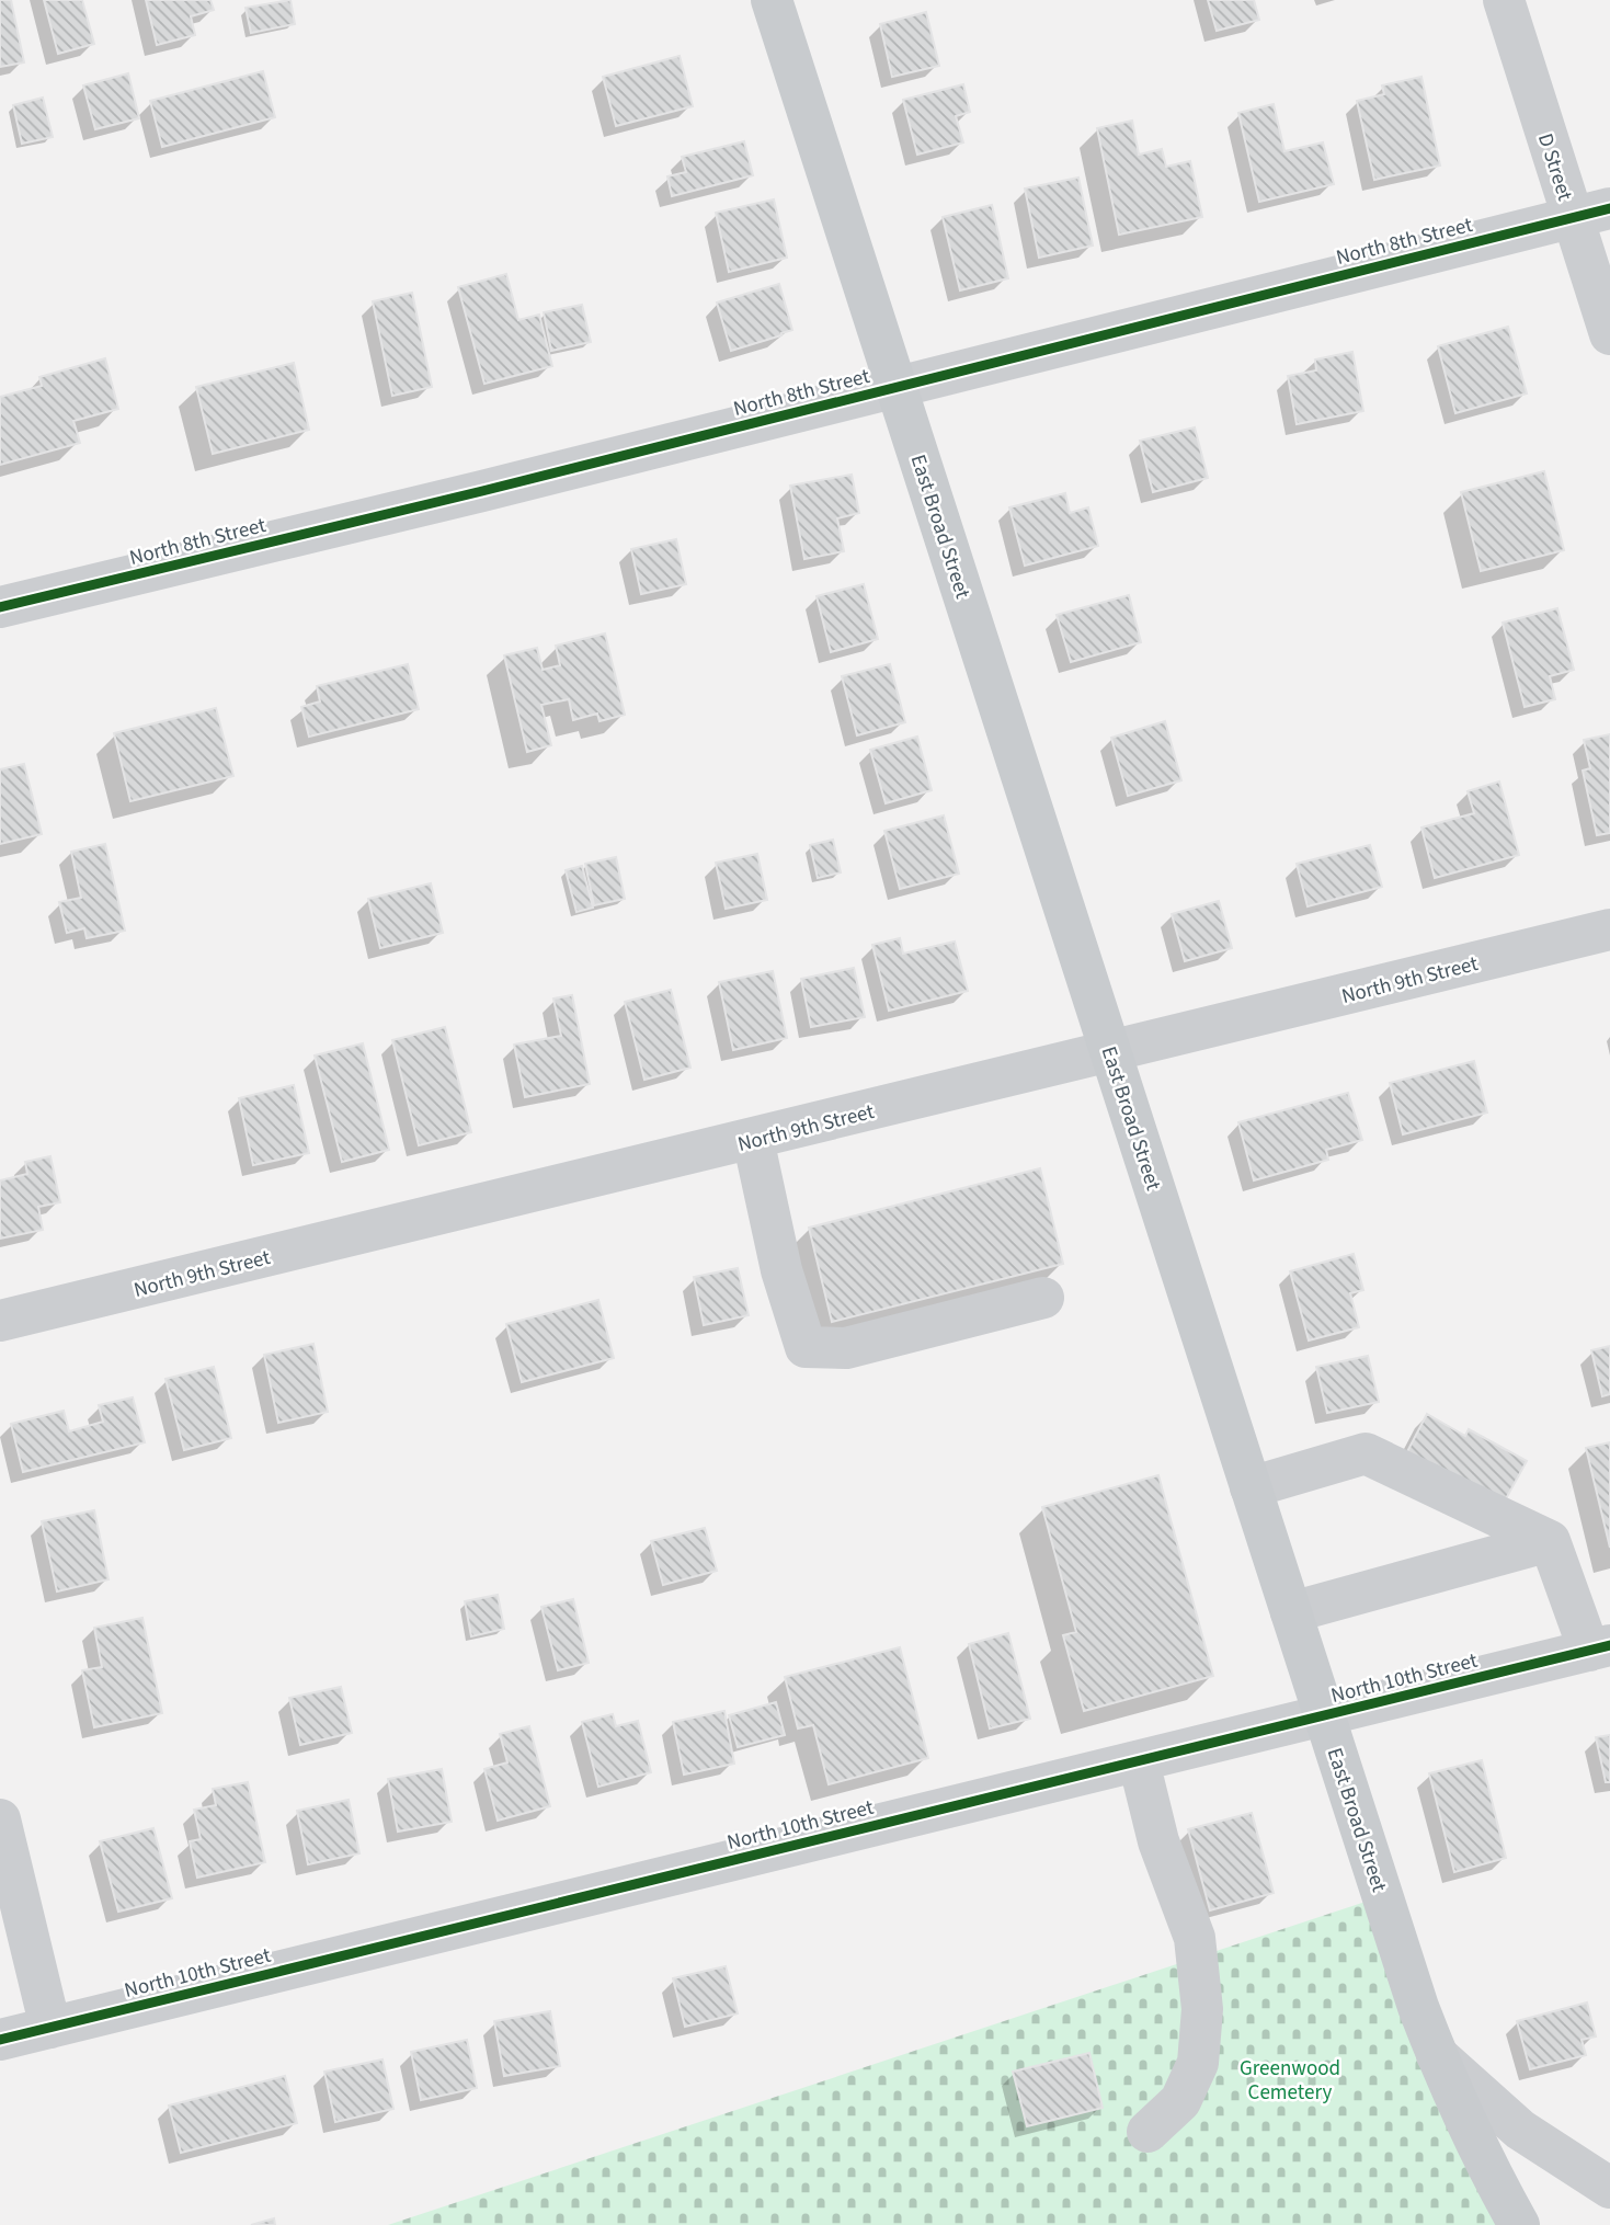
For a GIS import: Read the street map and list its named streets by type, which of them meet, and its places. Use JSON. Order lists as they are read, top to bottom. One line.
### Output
{"streets":{"main road":["East Broad Street"],"street":["D Street","North 8th Street","North 9th Street","North 10th Street"]},"crossings":[["D Street","North 8th Street"],["North 8th Street","East Broad Street"],["East Broad Street","North 9th Street"],["East Broad Street","North 10th Street"]],"parks":["Greenwood Cemetery"]}
